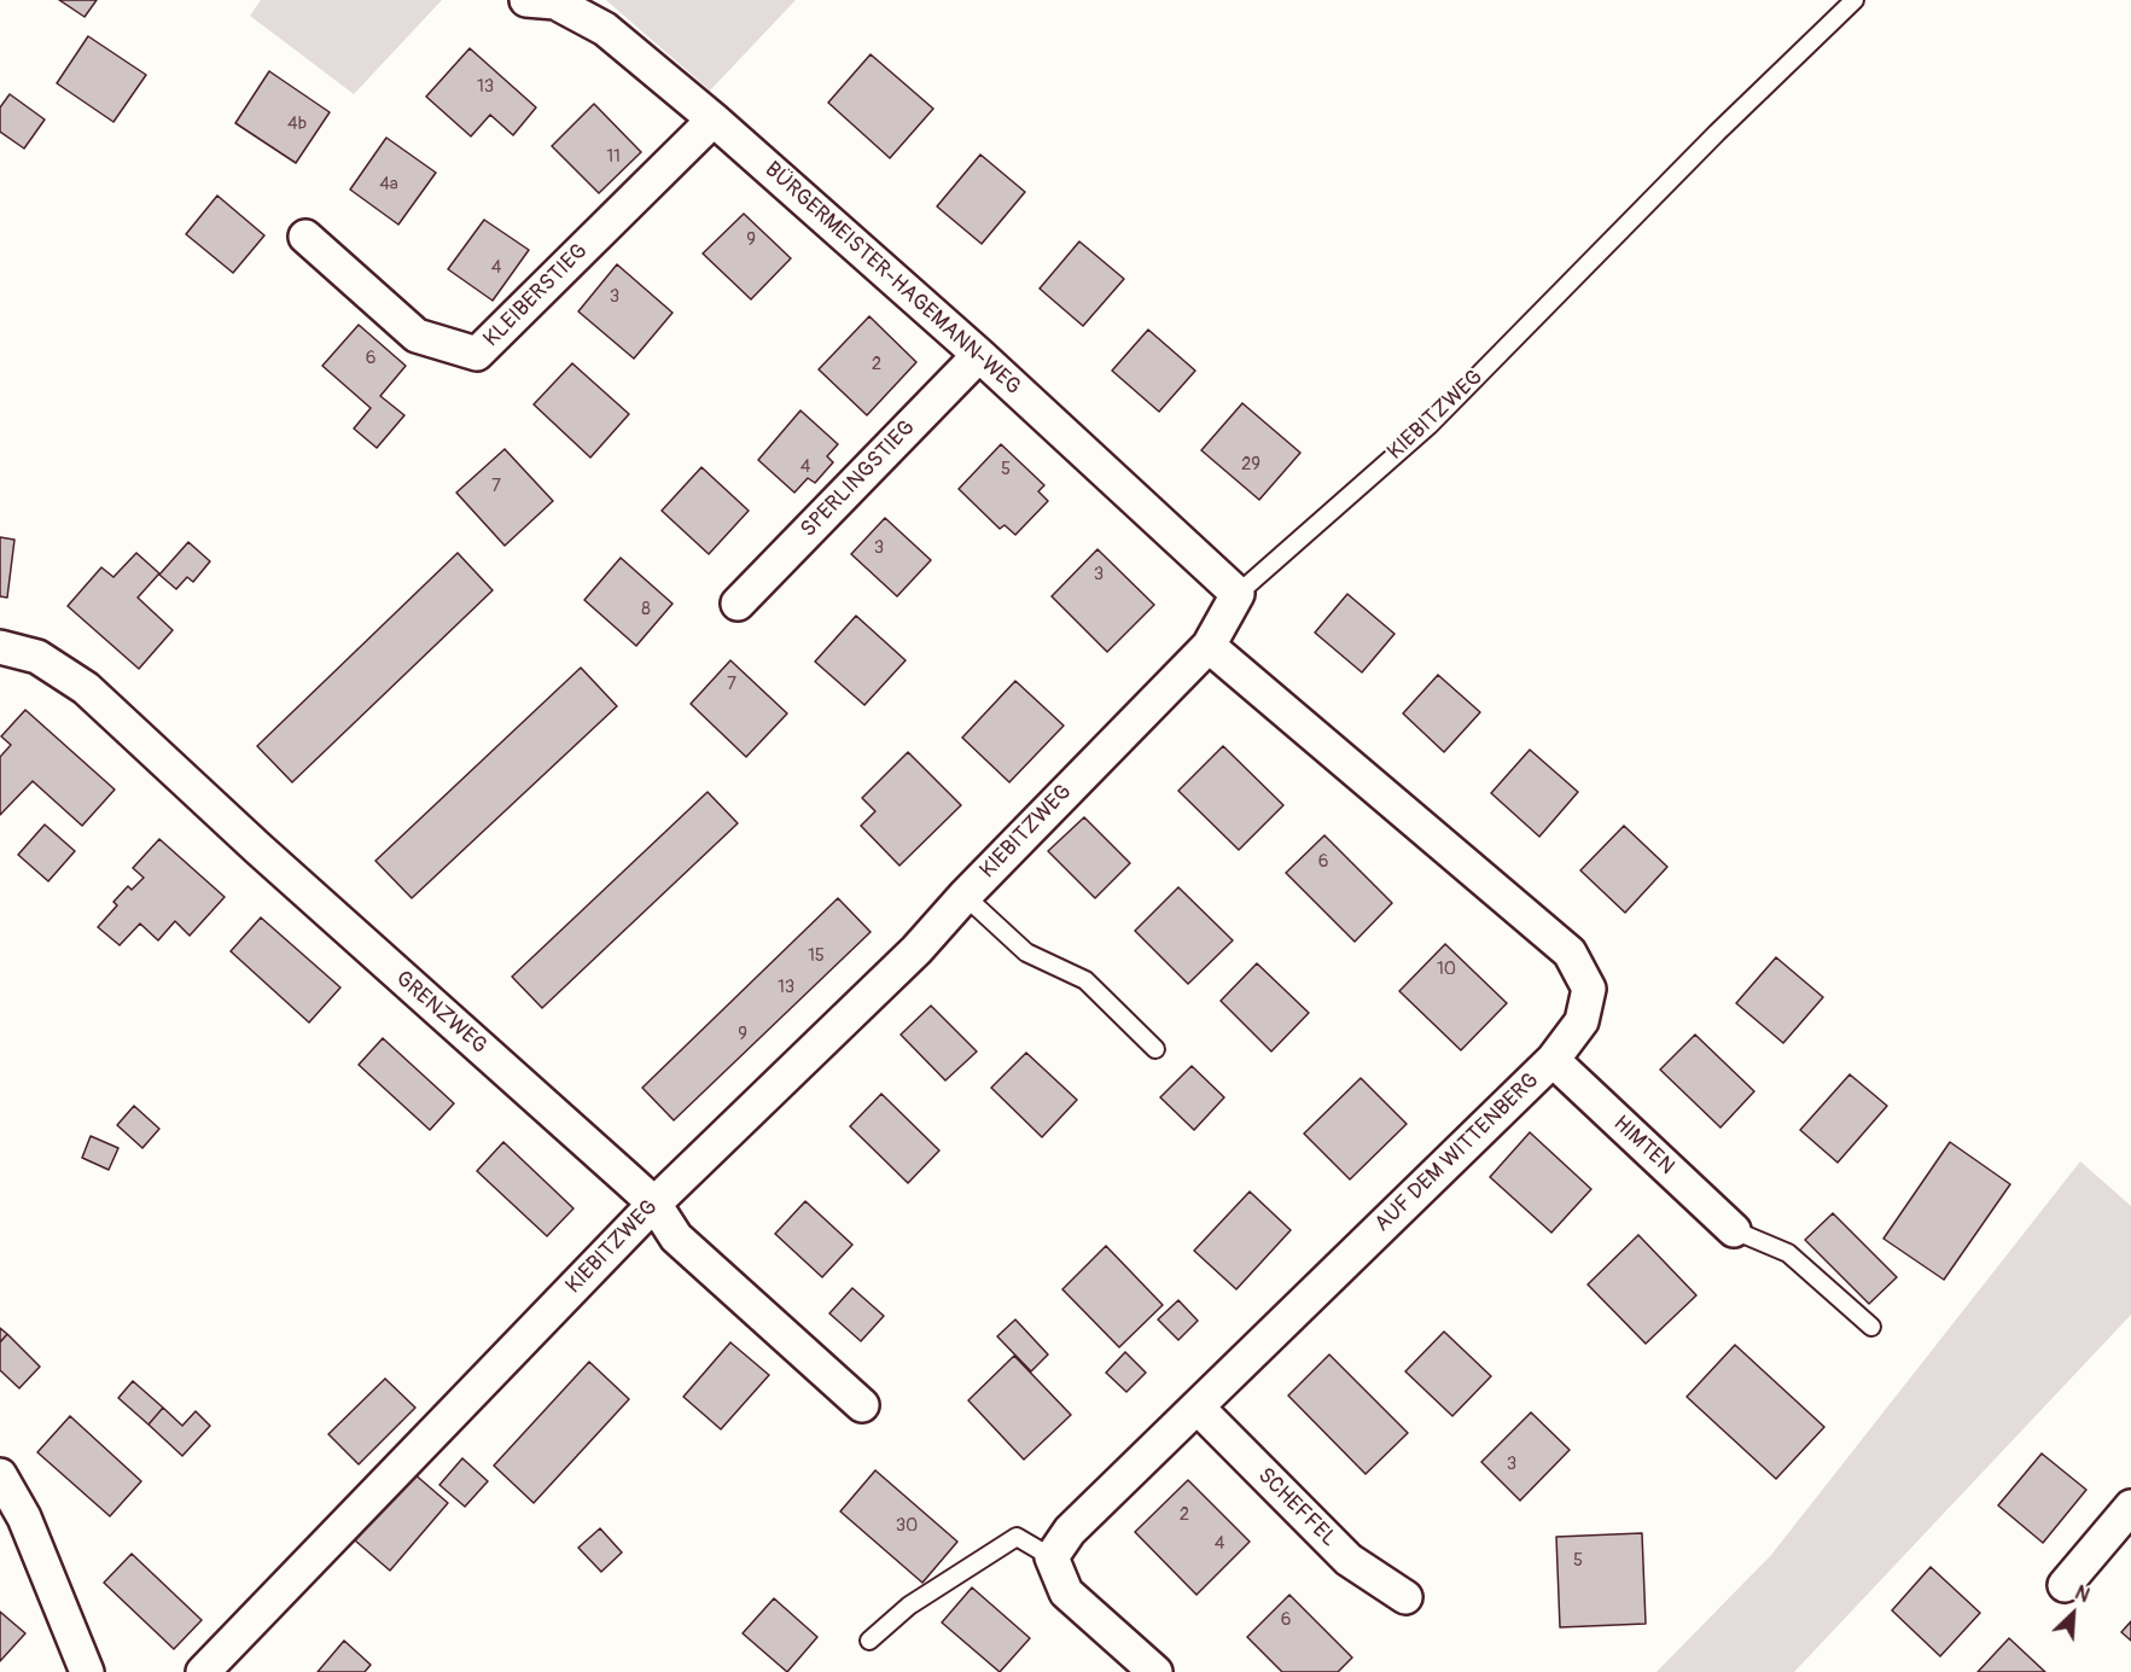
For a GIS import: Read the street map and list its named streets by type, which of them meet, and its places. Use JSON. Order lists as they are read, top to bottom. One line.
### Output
{"streets":{"street":["BÜRGERMEISTER-HAGEMANN-WEG","KLEIBERSTIEG","KIEBITZWEG","SPERLINGSTIEG","GRENZWEG","HIMTEN","AUF DEM WITTENBERG","SCHEFFEL"]},"crossings":[["BÜRGERMEISTER-HAGEMANN-WEG","KLEIBERSTIEG"],["BÜRGERMEISTER-HAGEMANN-WEG","KIEBITZWEG"],["BÜRGERMEISTER-HAGEMANN-WEG","SPERLINGSTIEG"],["KIEBITZWEG","GRENZWEG"],["KIEBITZWEG","AUF DEM WITTENBERG"],["HIMTEN","AUF DEM WITTENBERG"],["AUF DEM WITTENBERG","SCHEFFEL"]],"house_numbers":["13","4b","11","4a","9","4","3","6","2","29","4","5","7","3","3","8","7","6","15","10","13","9","3","2","30","4","5","6"],"north":"top right"}
